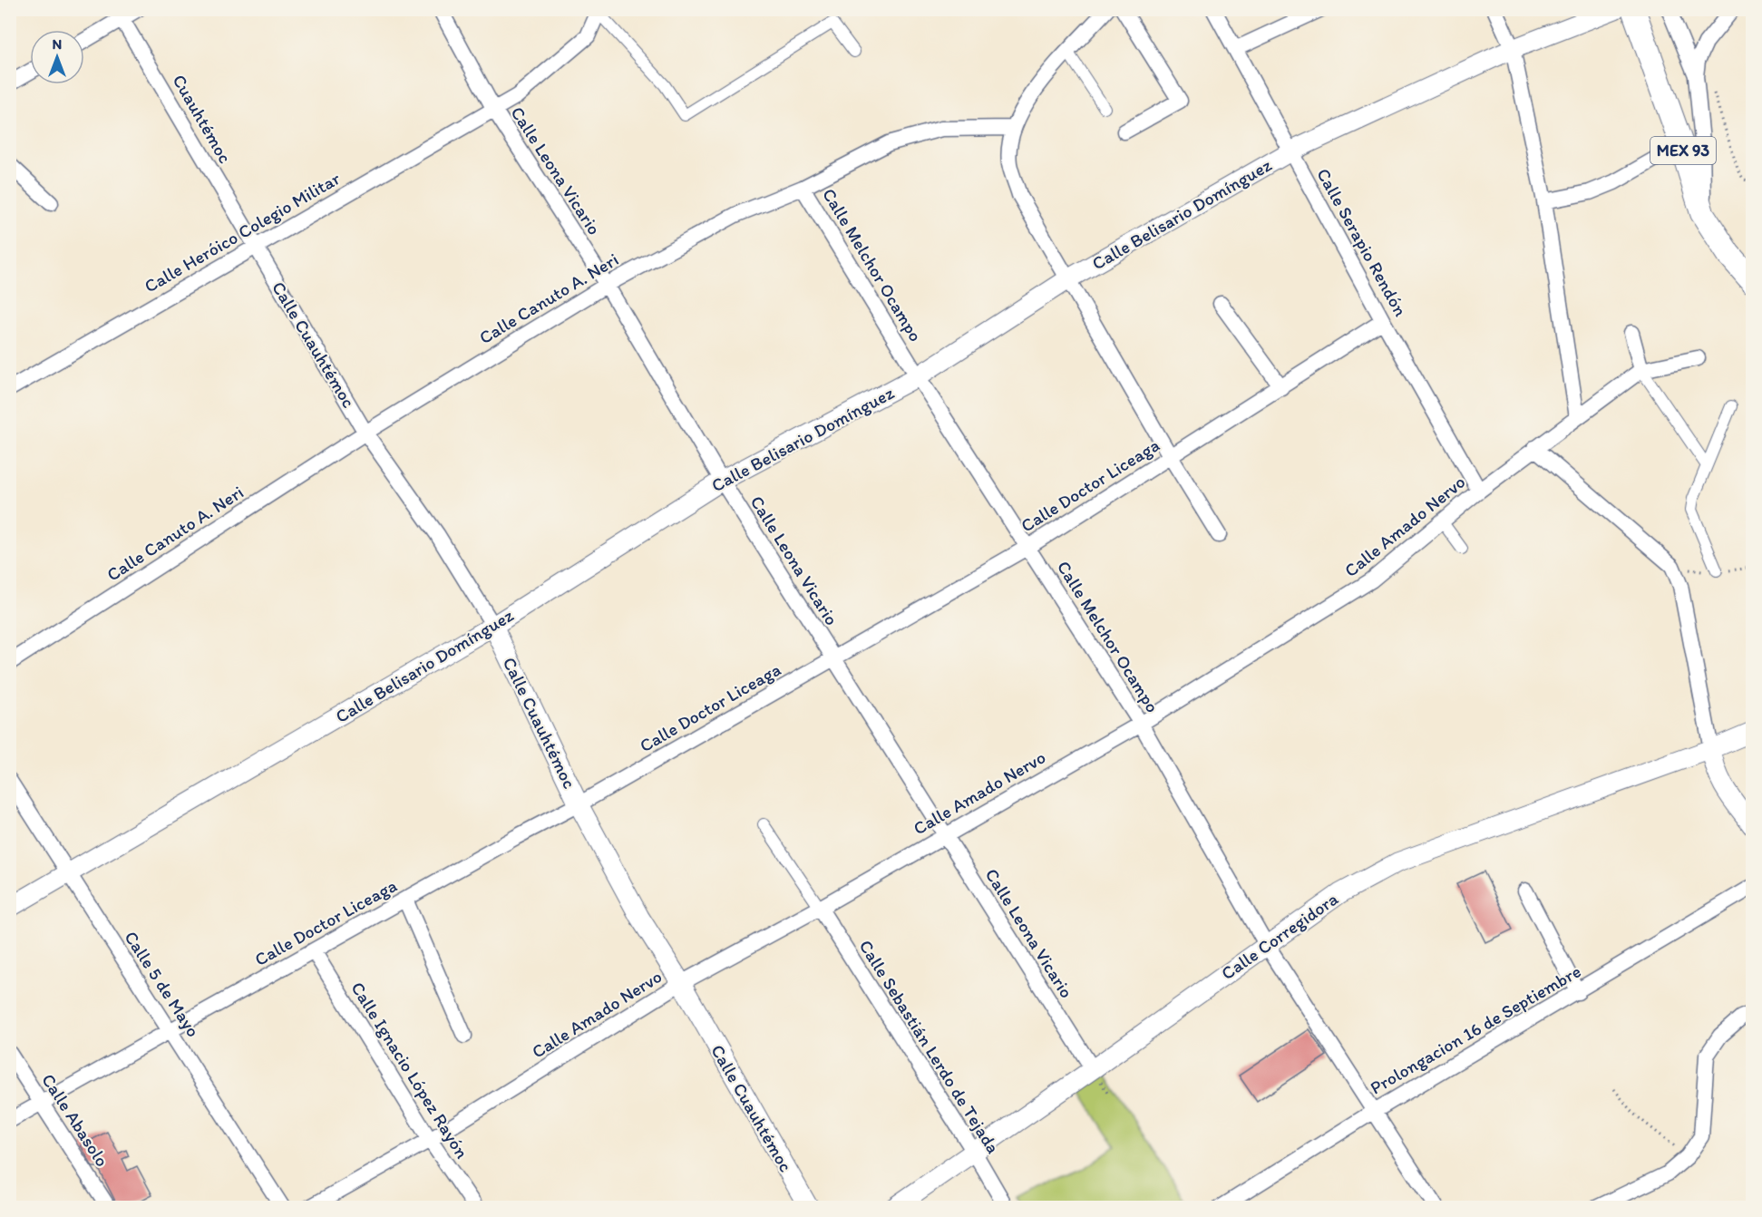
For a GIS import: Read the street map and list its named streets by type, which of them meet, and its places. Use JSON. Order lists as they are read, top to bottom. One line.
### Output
{"streets":{"main road":["MEX 93"],"street":["Cuauhtémoc","Calle Leona Vicario","Calle Belisario Domínguez","Calle Heróico Colegio Militar","Calle Serapio Rendón","Calle Melchor Ocampo","Calle Canuto A. Neri","Calle Cuauhtémoc","Calle Doctor Liceaga","Calle Amado Nervo","Calle Corregidora","Calle 5 de Mayo","Prolongacion 16 de Septiembre","Calle Sebastián Lerdo de Tejada","Calle Ignacio López Rayón","Calle Abasolo"]},"crossings":[["Cuauhtémoc","Calle Heróico Colegio Militar"],["Cuauhtémoc","Calle Cuauhtémoc"],["Calle Leona Vicario","Calle Belisario Domínguez"],["Calle Leona Vicario","Calle Heróico Colegio Militar"],["Calle Leona Vicario","Calle Canuto A. Neri"],["Calle Leona Vicario","Calle Doctor Liceaga"],["Calle Leona Vicario","Calle Amado Nervo"],["Calle Leona Vicario","Calle Corregidora"],["Calle Belisario Domínguez","Calle Serapio Rendón"],["Calle Belisario Domínguez","Calle Melchor Ocampo"],["Calle Belisario Domínguez","Calle Cuauhtémoc"],["Calle Belisario Domínguez","Calle 5 de Mayo"],["Calle Heróico Colegio Militar","Calle Cuauhtémoc"],["Calle Serapio Rendón","Calle Doctor Liceaga"],["Calle Serapio Rendón","Calle Amado Nervo"],["Calle Melchor Ocampo","Calle Canuto A. Neri"],["Calle Melchor Ocampo","Calle Doctor Liceaga"],["Calle Melchor Ocampo","Calle Amado Nervo"],["Calle Melchor Ocampo","Calle Corregidora"],["Calle Melchor Ocampo","Prolongacion 16 de Septiembre"],["Calle Canuto A. Neri","Calle Cuauhtémoc"],["Calle Cuauhtémoc","Calle Doctor Liceaga"],["Calle Cuauhtémoc","Calle Amado Nervo"],["Calle Doctor Liceaga","Calle 5 de Mayo"],["Calle Doctor Liceaga","Calle Ignacio López Rayón"],["Calle Doctor Liceaga","Calle Abasolo"],["Calle Amado Nervo","Calle Sebastián Lerdo de Tejada"],["Calle Amado Nervo","Calle Ignacio López Rayón"],["Calle Corregidora","Calle Sebastián Lerdo de Tejada"]],"north":"top"}
